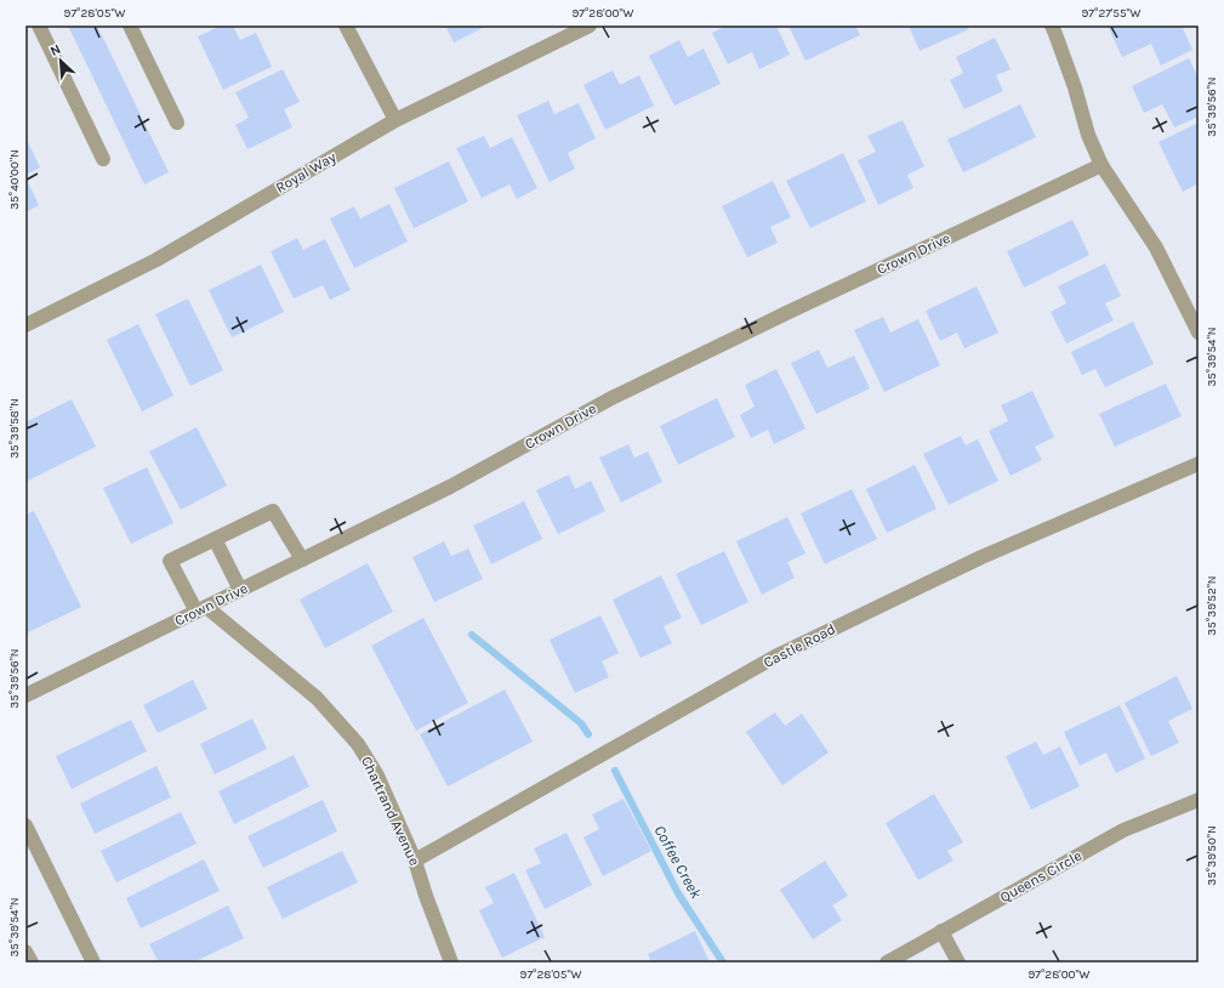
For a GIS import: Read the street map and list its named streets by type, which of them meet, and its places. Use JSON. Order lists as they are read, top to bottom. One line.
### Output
{"streets":{"street":["Royal Way","Crown Drive","Castle Road","Chartrand Avenue","Queens Circle"]},"crossings":[["Crown Drive","Chartrand Avenue"],["Castle Road","Chartrand Avenue"]],"water":["Coffee Creek"],"north":"top left","coordinates":["97°28'05\"W","97°28'00\"W","97°27'55\"W","35°39'56\"N","35°40'00\"N","35°39'54\"N","35°39'58\"N","35°39'52\"N","35°39'50\"N"]}
